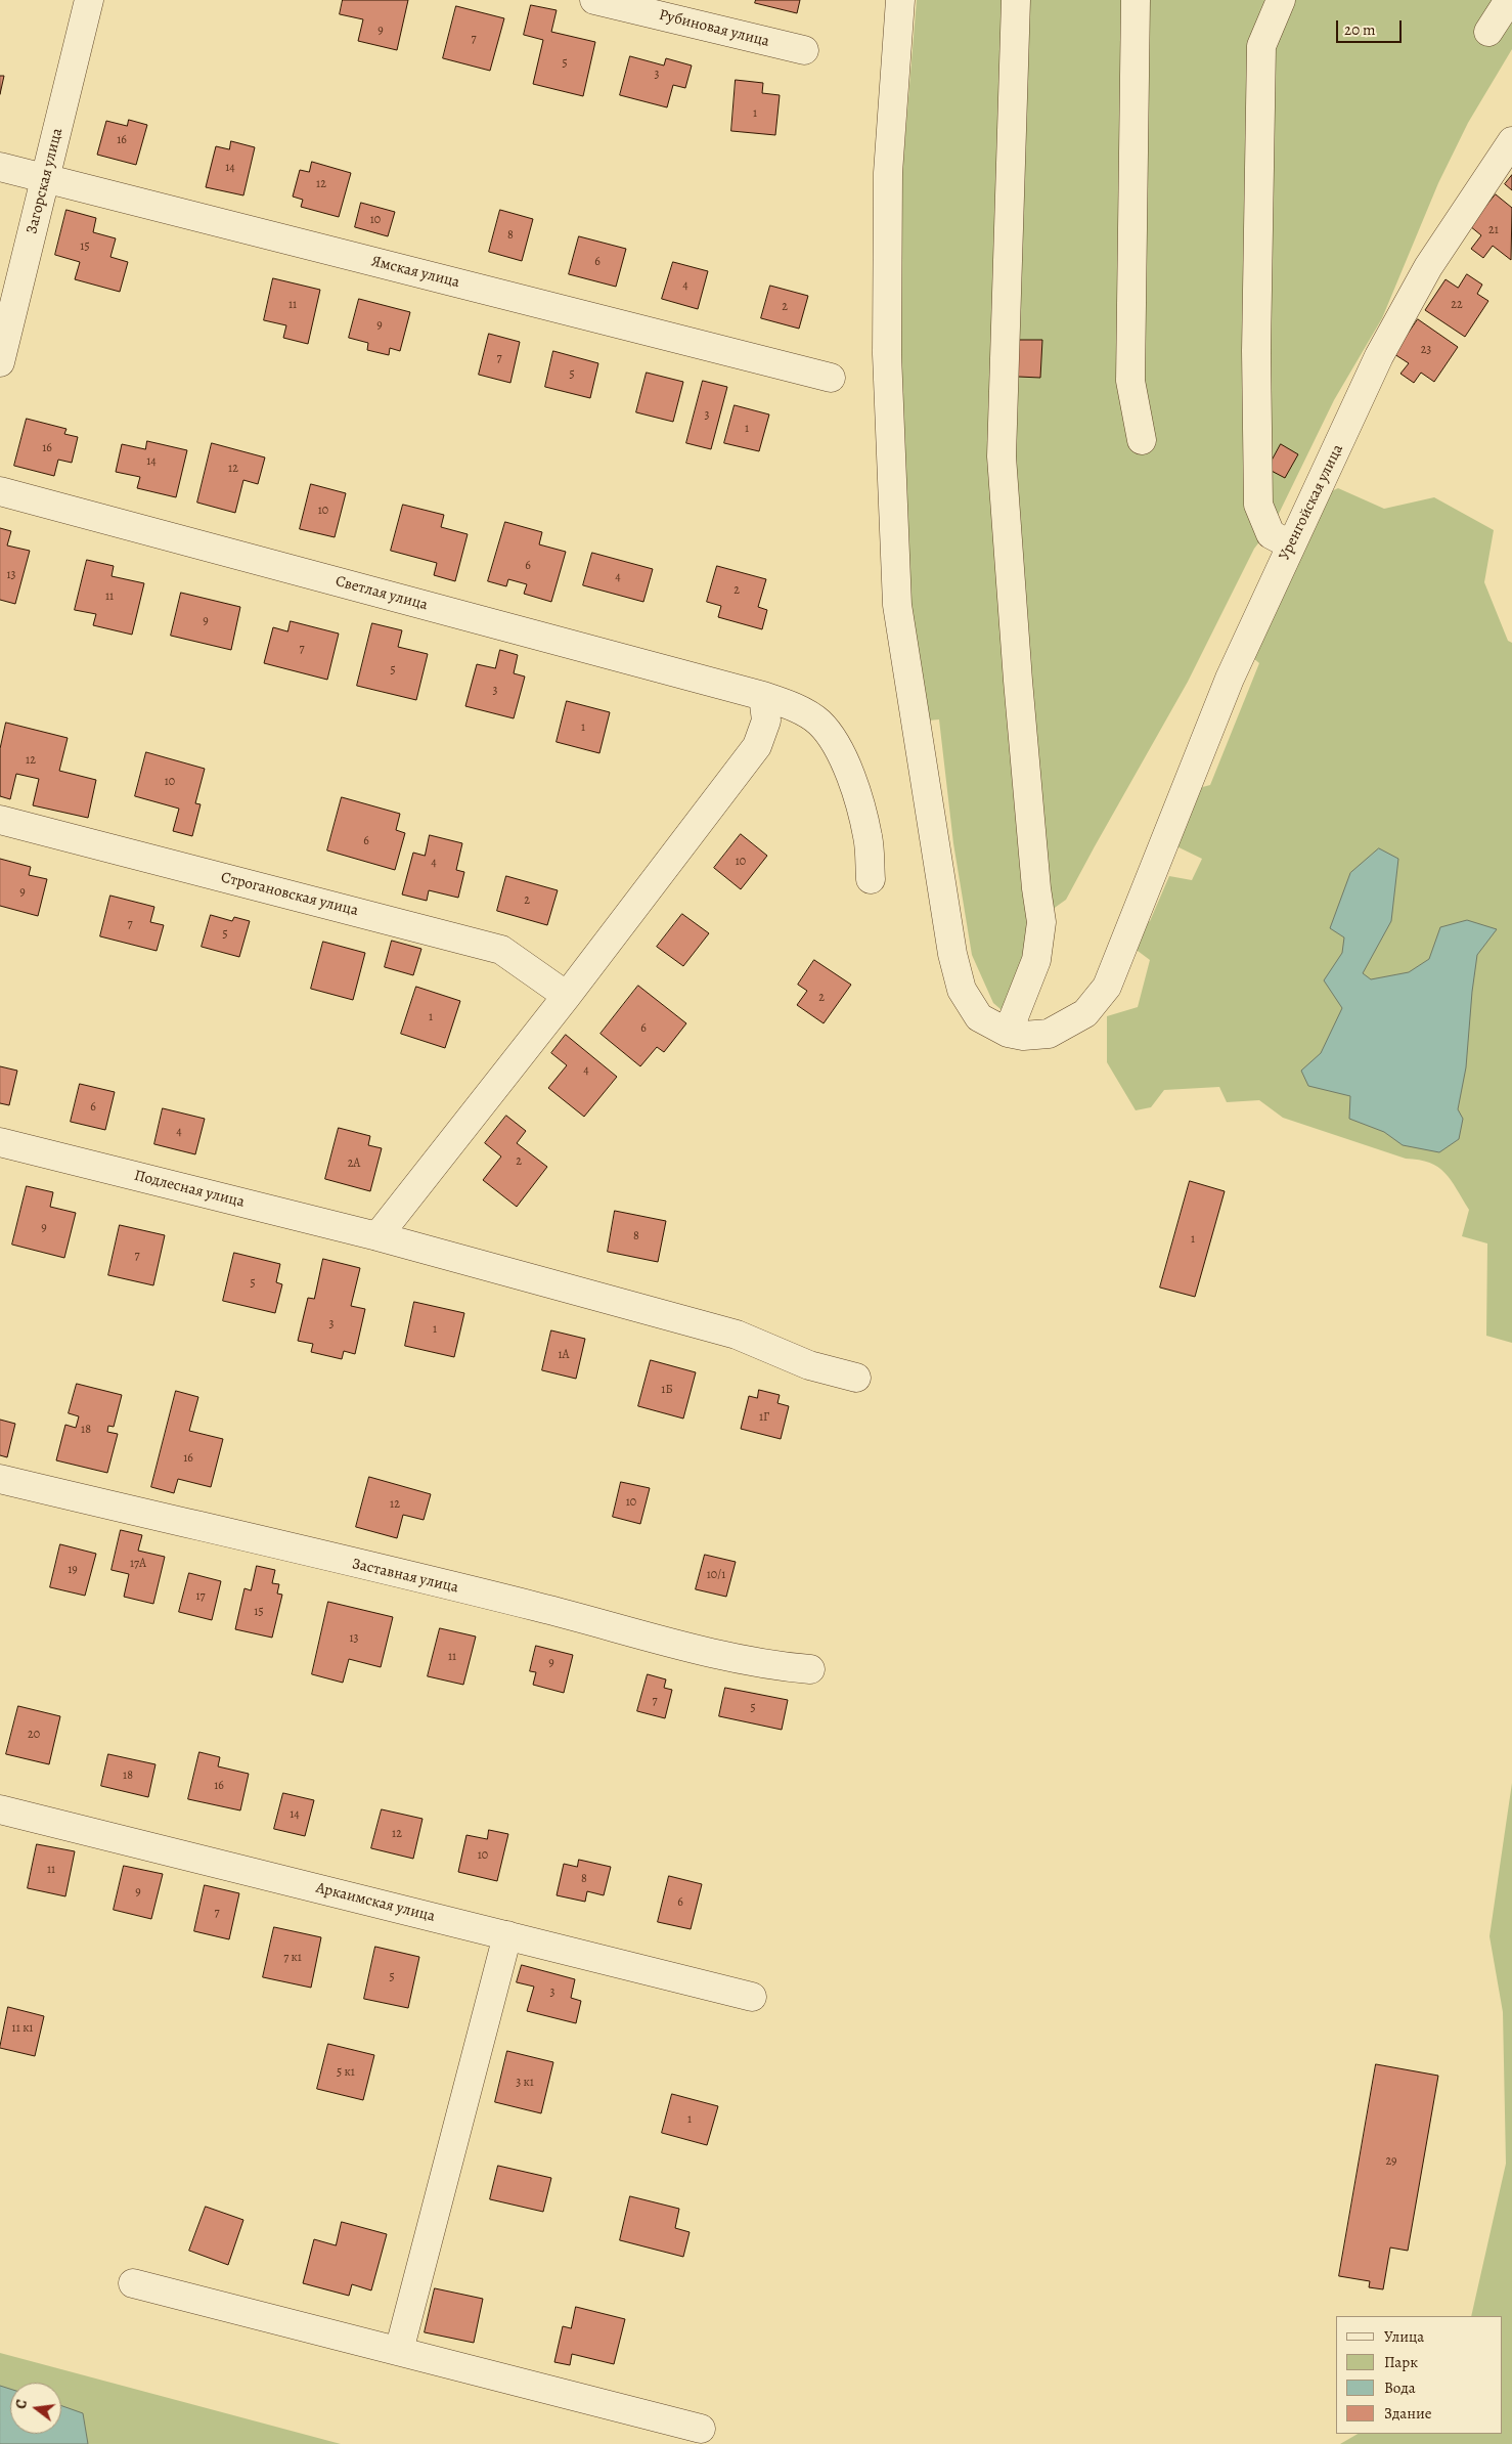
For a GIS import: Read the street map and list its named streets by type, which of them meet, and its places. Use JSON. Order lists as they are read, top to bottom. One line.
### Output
{"streets":{"street":["Рубиновая улица","Загорская улица","Ямская улица","Уренгойская улица","Светлая улица","Строгановская улица","Подлесная улица","Заставная улица","Аркаимская улица"]},"crossings":[["Загорская улица","Ямская улица"]],"house_numbers":["9","7","5","3","1","16","14","12","10","21","8","15","6","4","11","22","2","9","23","7","5","3","1","16","14","12","10","6","13","4","2","11","9","7","5","3","1","12","10","6","10","4","9","2","7","5","2","1","6","4","6","4","2","2А","9","8","1","7","5","3","1","1А","1Б","1Г","18","16","10","12","17А","19","10/1","17","15","13","11","9","7","5","20","18","16","14","12","10","11","8","9","6","7","7 к1","5","3","11 к1","5 к1","3 к1","1","29"],"legend":["Улица","Парк","Вода","Здание"],"scale_bar":"20 m","north":"left"}
